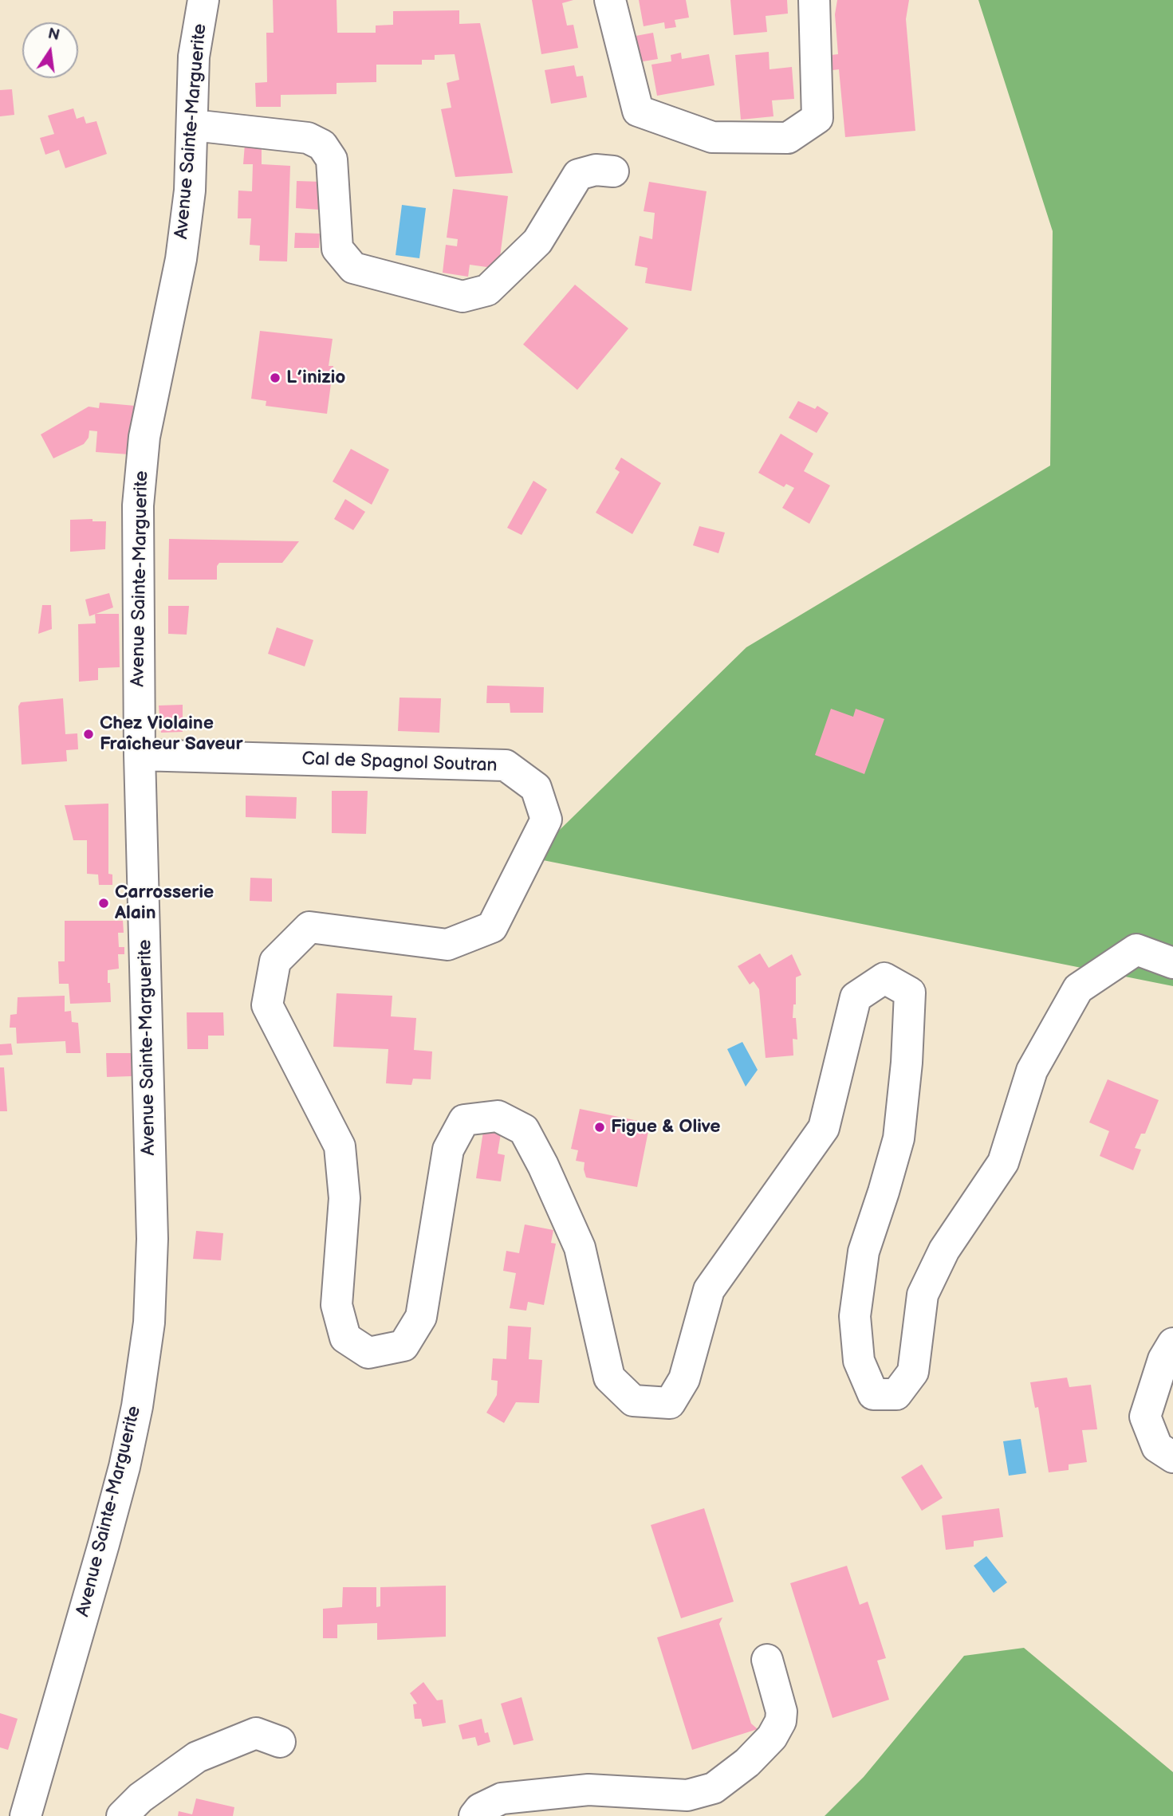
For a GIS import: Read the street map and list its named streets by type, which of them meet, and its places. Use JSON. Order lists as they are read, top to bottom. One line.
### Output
{"streets":{"street":["Avenue Sainte-Marguerite","Cal de Spagnol Soutran"]},"crossings":[["Avenue Sainte-Marguerite","Cal de Spagnol Soutran"]],"places":["L’inizio","Chez Violaine Fraîcheur Saveur","Carrosserie Alain","Figue & Olive"],"north":"top"}
